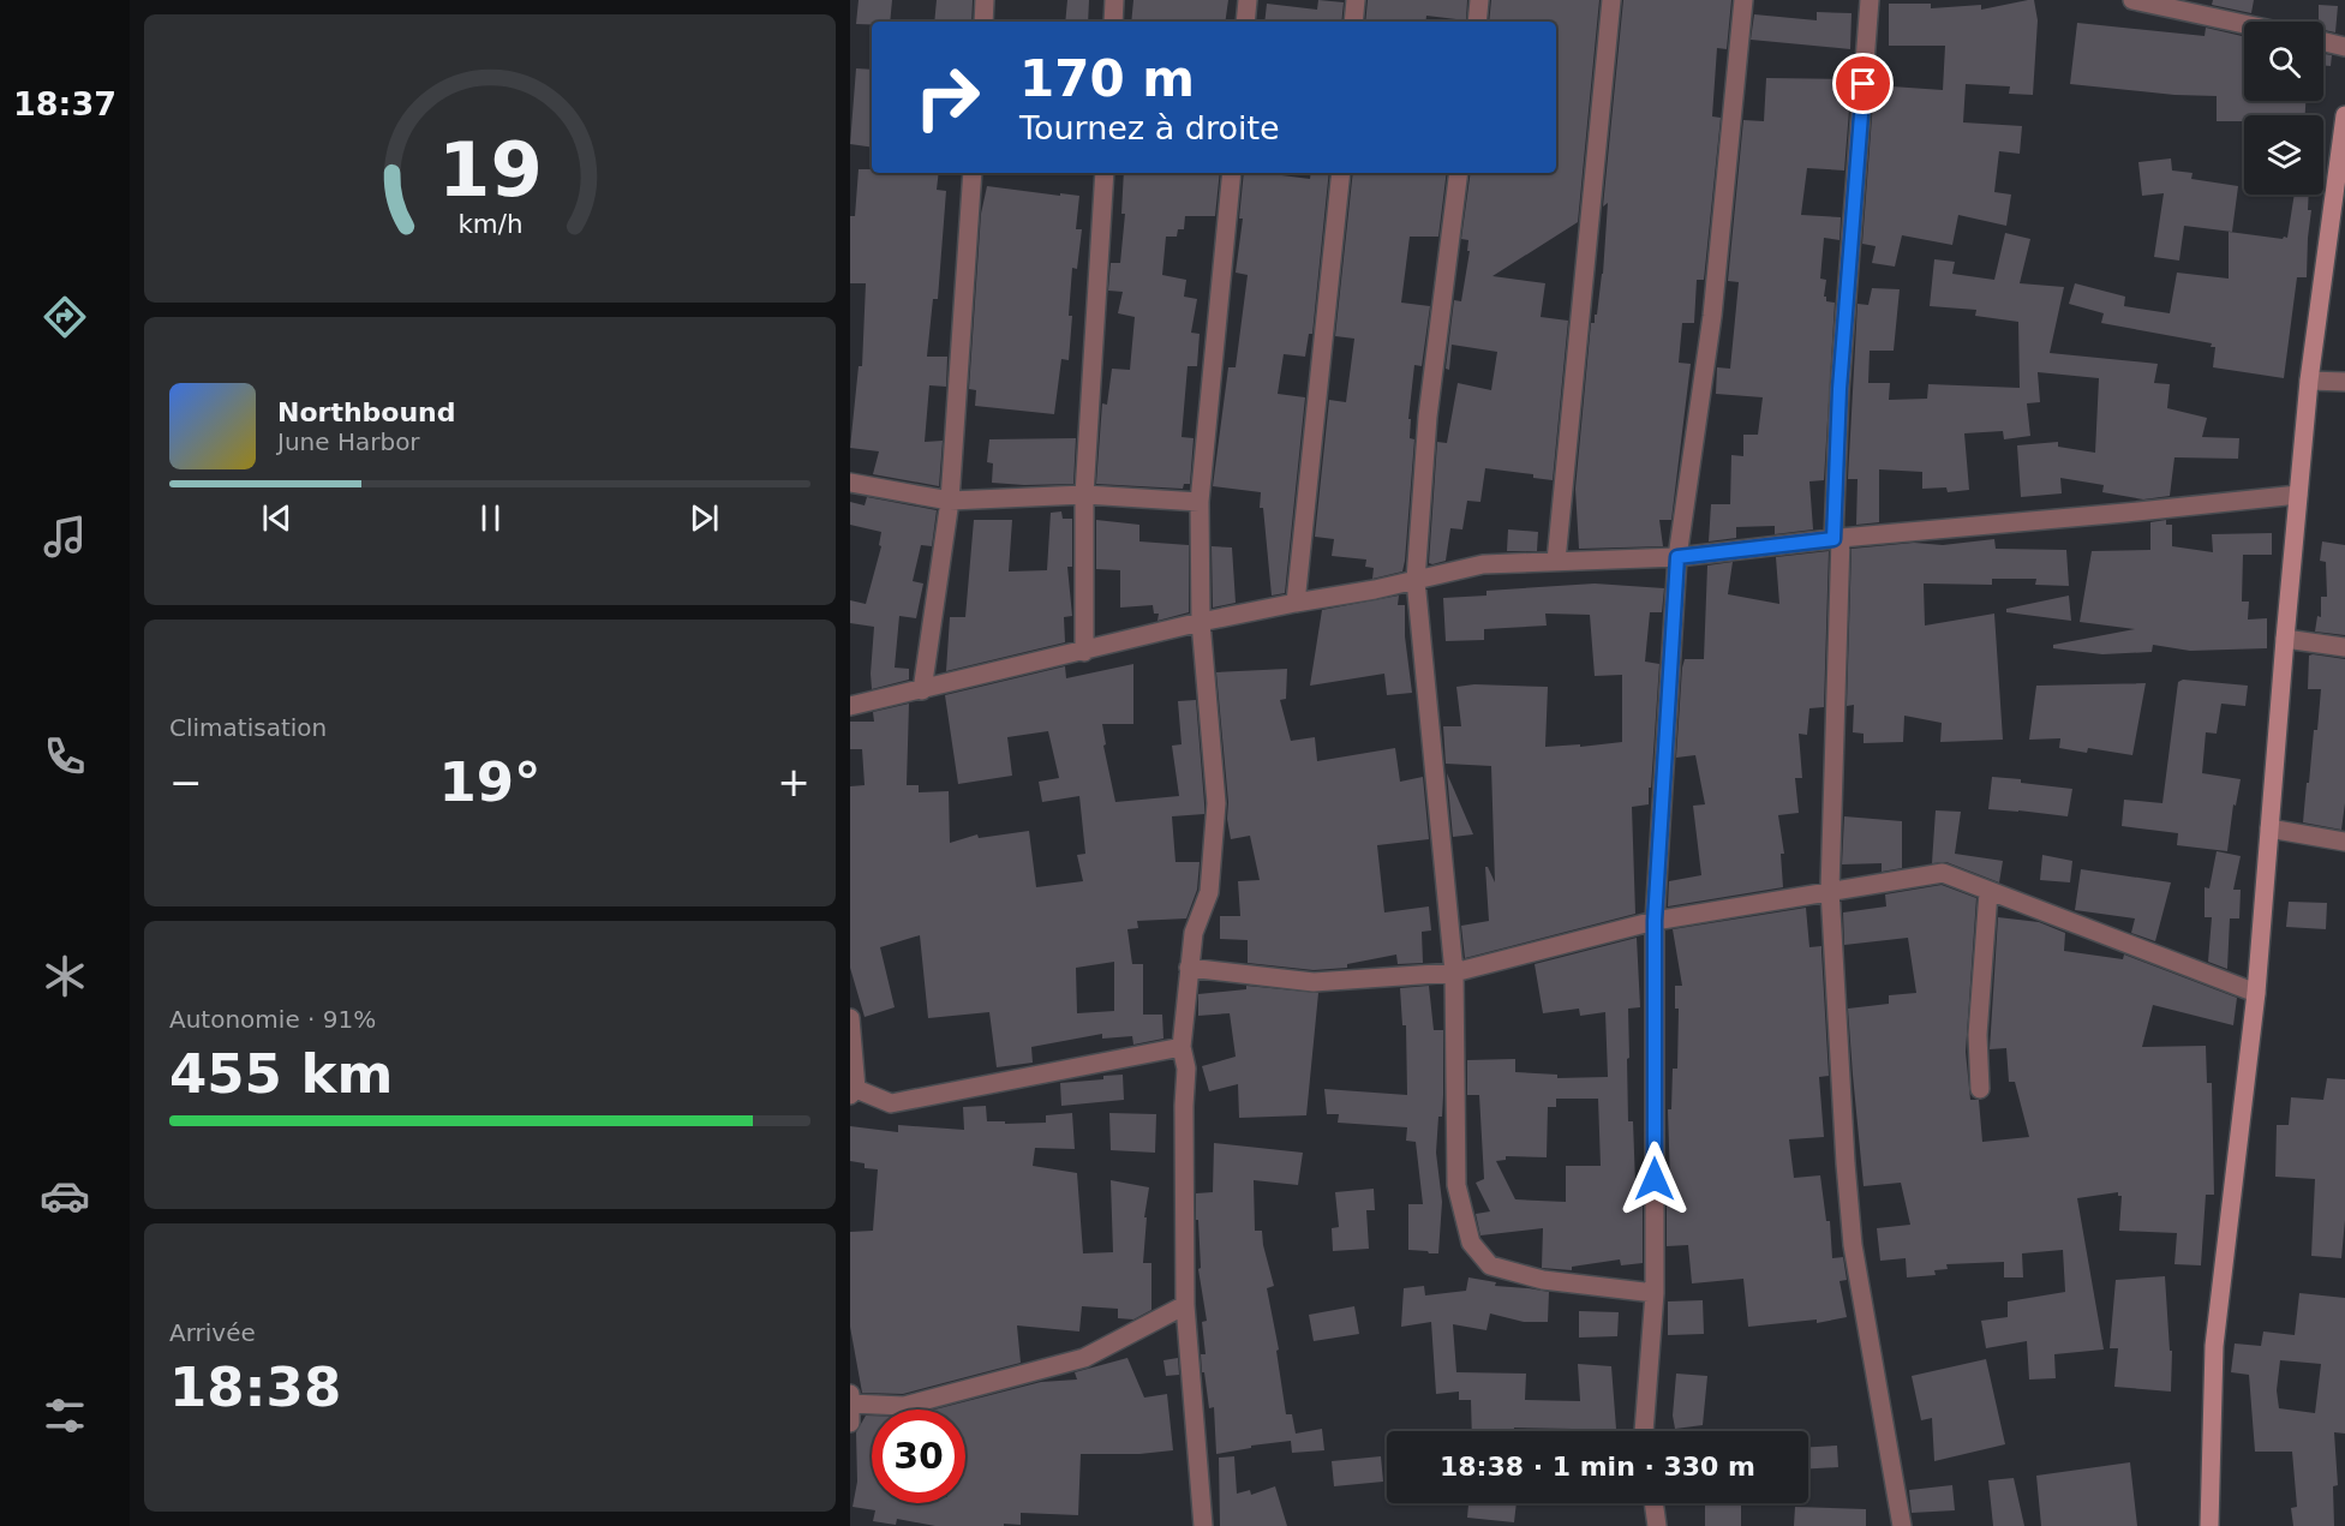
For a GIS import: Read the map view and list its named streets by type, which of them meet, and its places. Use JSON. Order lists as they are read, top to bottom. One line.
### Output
{"page":{"tabs":"18:37","turn":["170 m","Tournez à droite"],"song":["Northbound","June Harbor"],"tile":["Climatisation",["Autonomie · 91%","455 km"],["Arrivée","18:38"]],"heat":["−","19°","+"],"limit":"30","trip":"18:38 · 1 min · 330 m","gauge":["19","km/h"]}}
